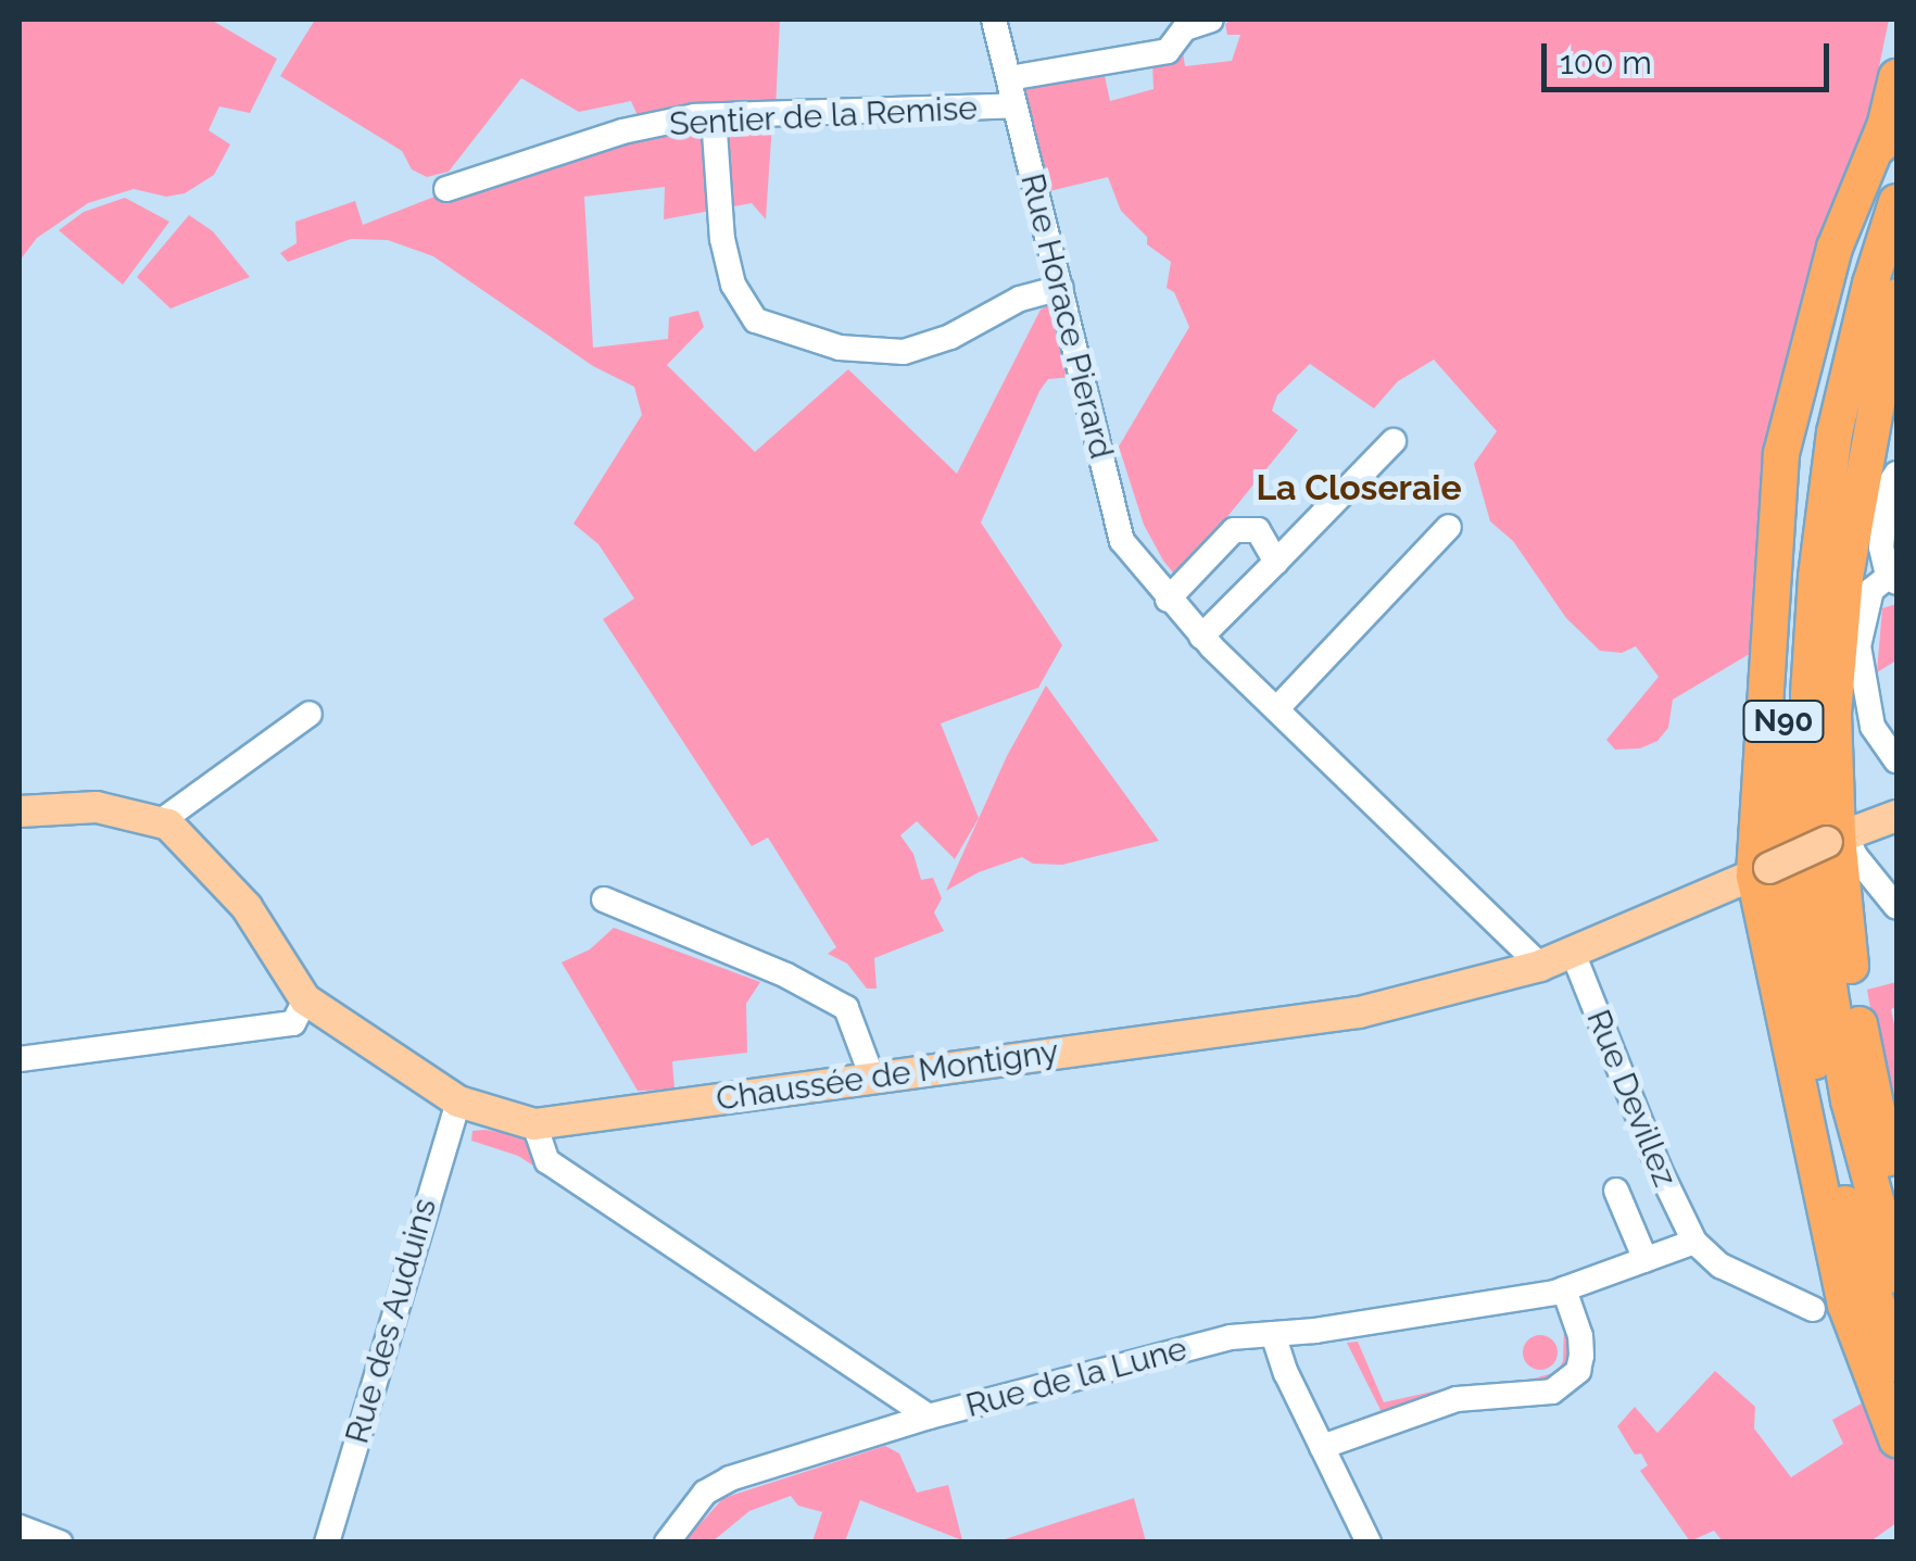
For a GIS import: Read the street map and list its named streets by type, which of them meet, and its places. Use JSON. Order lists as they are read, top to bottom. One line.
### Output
{"streets":{"highway":["N90"],"main road":["Chaussée de Montigny"],"street":["Sentier de la Remise","Rue Horace Pierard","Rue Devillez","Rue des Auduins","Rue de la Lune"]},"crossings":[["Sentier de la Remise","Rue Horace Pierard"],["Rue Horace Pierard","Chaussée de Montigny"],["Chaussée de Montigny","Rue Devillez"],["Chaussée de Montigny","Rue des Auduins"],["Chaussée de Montigny","Rue de la Lune"]],"districts":["La Closeraie"],"scale_bar":"100 m"}
